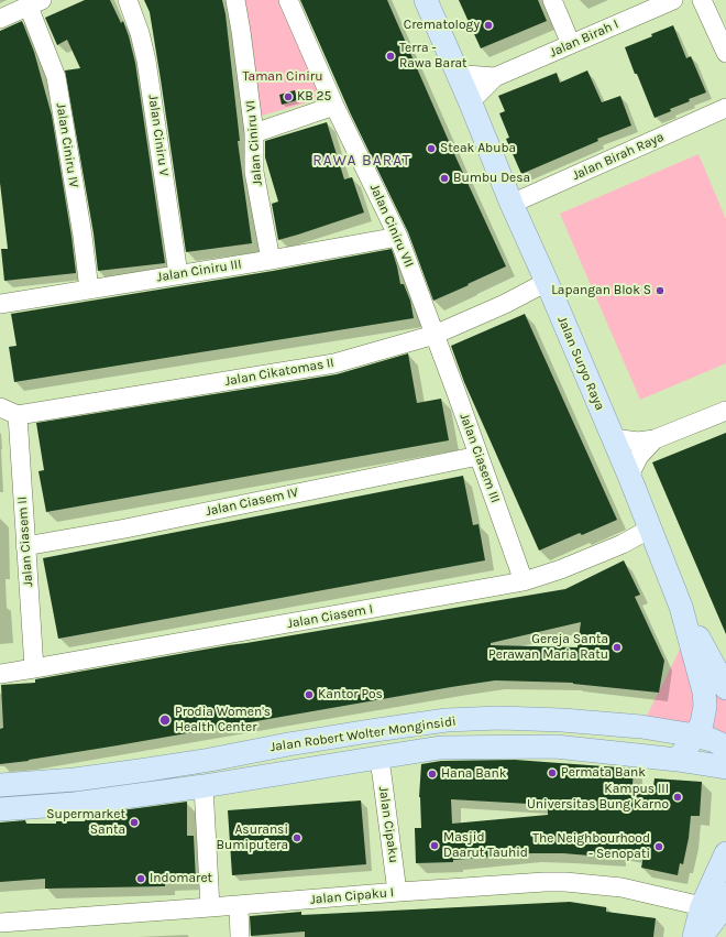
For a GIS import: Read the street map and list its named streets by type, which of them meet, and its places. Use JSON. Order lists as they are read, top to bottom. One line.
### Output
{"streets":{"main road":["Jalan Suryo Raya","Jalan Robert Wolter Monginsidi"],"street":["Jalan Birah I","Jalan Ciniru V","Jalan Ciniru VI","Jalan Ciniru IV","Jalan Birah Raya","Jalan Ciniru VII","Jalan Ciniru III","Jalan Cikatomas II","Jalan Ciasem III","Jalan Ciasem IV","Jalan Ciasem II","Jalan Ciasem I","Jalan Cipaku","Jalan Cipaku I"]},"crossings":[["Jalan Birah I","Jalan Suryo Raya"],["Jalan Ciniru V","Jalan Ciniru III"],["Jalan Ciniru VI","Jalan Ciniru III"],["Jalan Ciniru IV","Jalan Ciniru III"],["Jalan Birah Raya","Jalan Suryo Raya"],["Jalan Ciniru VII","Jalan Ciniru III"],["Jalan Ciniru VII","Jalan Cikatomas II"],["Jalan Ciniru VII","Jalan Ciasem III"],["Jalan Suryo Raya","Jalan Cikatomas II"],["Jalan Suryo Raya","Jalan Ciasem I"],["Jalan Suryo Raya","Jalan Robert Wolter Monginsidi"],["Jalan Cikatomas II","Jalan Ciasem III"],["Jalan Cikatomas II","Jalan Ciasem II"],["Jalan Ciasem III","Jalan Ciasem IV"],["Jalan Ciasem III","Jalan Ciasem I"],["Jalan Ciasem IV","Jalan Ciasem II"],["Jalan Ciasem II","Jalan Ciasem I"],["Jalan Robert Wolter Monginsidi","Jalan Cipaku"],["Jalan Cipaku","Jalan Cipaku I"]],"districts":["RAWA BARAT"],"parks":["Taman Ciniru"],"places":["Crematology","Terra - Rawa Barat","KB 25","Steak Abuba","Bumbu Desa","Lapangan Blok S","Gereja Santa Perawan Maria Ratu","Kantor Pos","Prodia Women's Health Center","Permata Bank","Hana Bank","Kampus III Universitas Bung Karno","Supermarket Santa","Asuransi Bumiputera","Masjid Daarut Tauhid","The Neighbourhood - Senopati","Indomaret"]}
